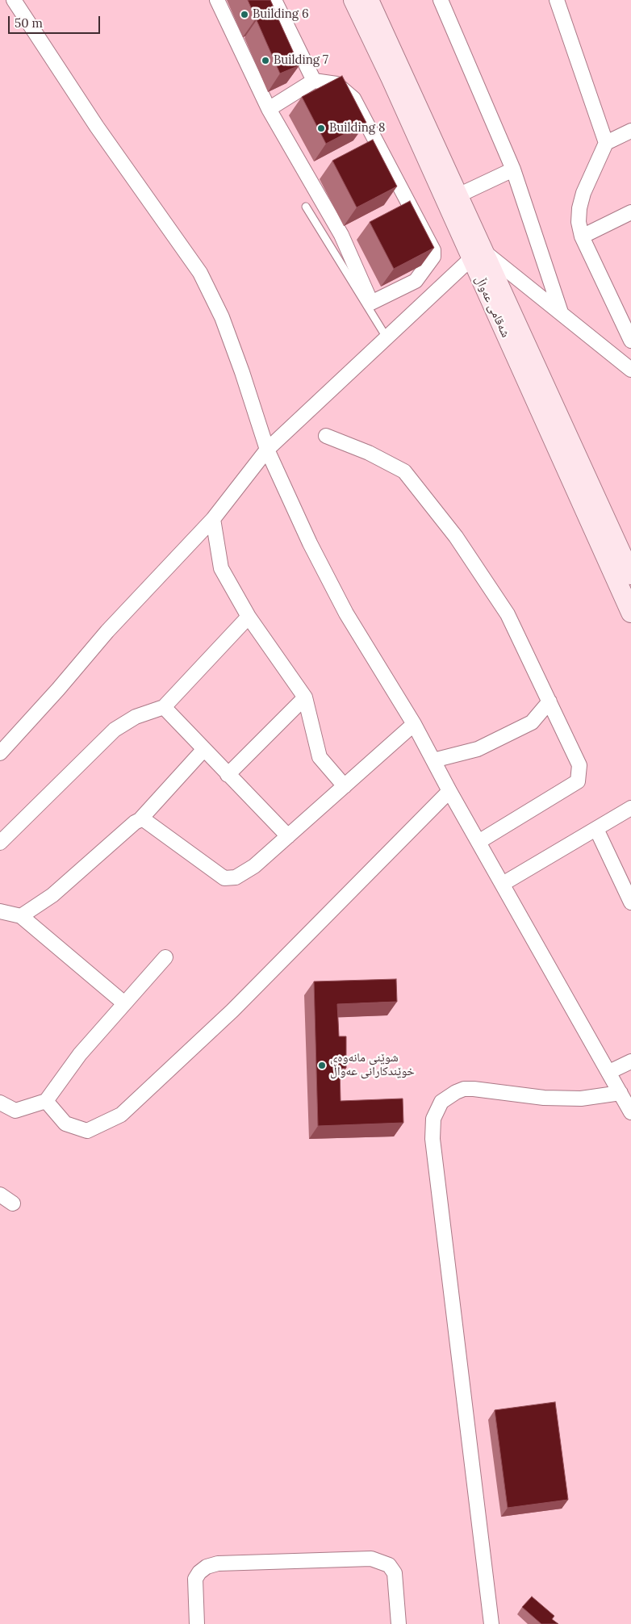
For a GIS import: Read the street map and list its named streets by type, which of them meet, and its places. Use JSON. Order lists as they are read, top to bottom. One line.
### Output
{"streets":{"main road":["شەقامی عەواڵ"]},"places":["Building 6","Building 7","Building 8","شوێنی مانەوەی خوێندکارانی عەواڵ"],"scale_bar":"50 m"}
